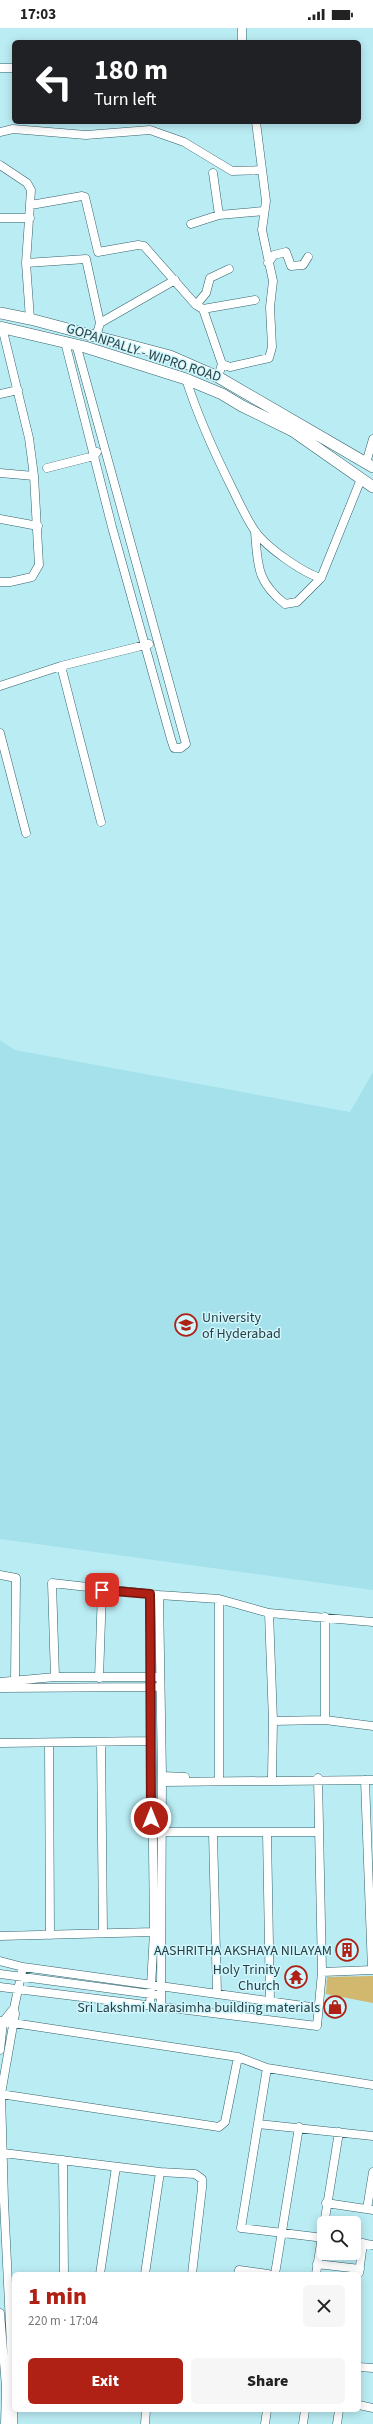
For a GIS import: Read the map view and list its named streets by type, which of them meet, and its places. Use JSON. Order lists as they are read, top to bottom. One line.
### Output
{"streets":{"main road":["GOPANPALLY - WIPRO ROAD"]},"places":{"school or university":["University of Hyderabad"],"building":["AASHRITHA AKSHAYA NILAYAM"],"temple":["Holy Trinity Church"],"shop":["Sri Lakshmi Narasimha building materials"]},"page":{"status":"17:03","turn":["180 m","Turn left"],"heading":["1 min","220 m · 17:04"],"buttons":["Exit","Share"]}}
